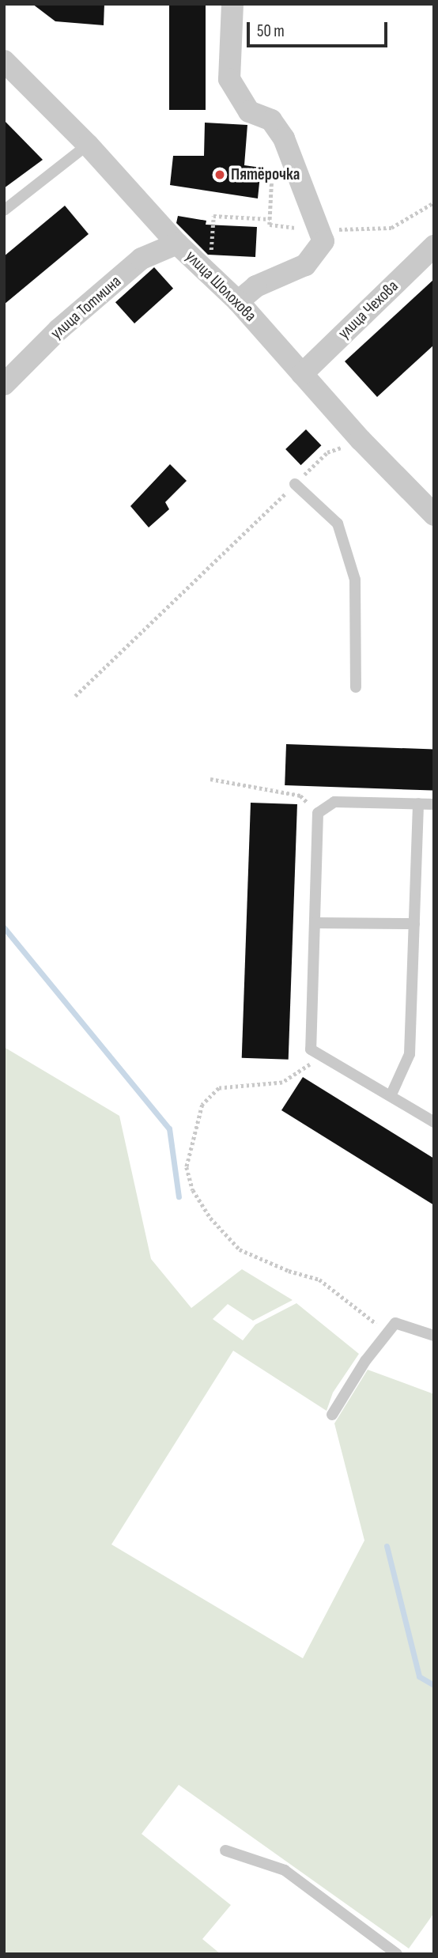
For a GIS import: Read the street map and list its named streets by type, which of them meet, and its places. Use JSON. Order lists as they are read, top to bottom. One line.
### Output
{"streets":{"street":["улица Шолохова","улица Тотмина","улица Чехова"]},"crossings":[["улица Шолохова","улица Тотмина"],["улица Шолохова","улица Чехова"]],"places":["Пятёрочка"],"scale_bar":"50 m"}
